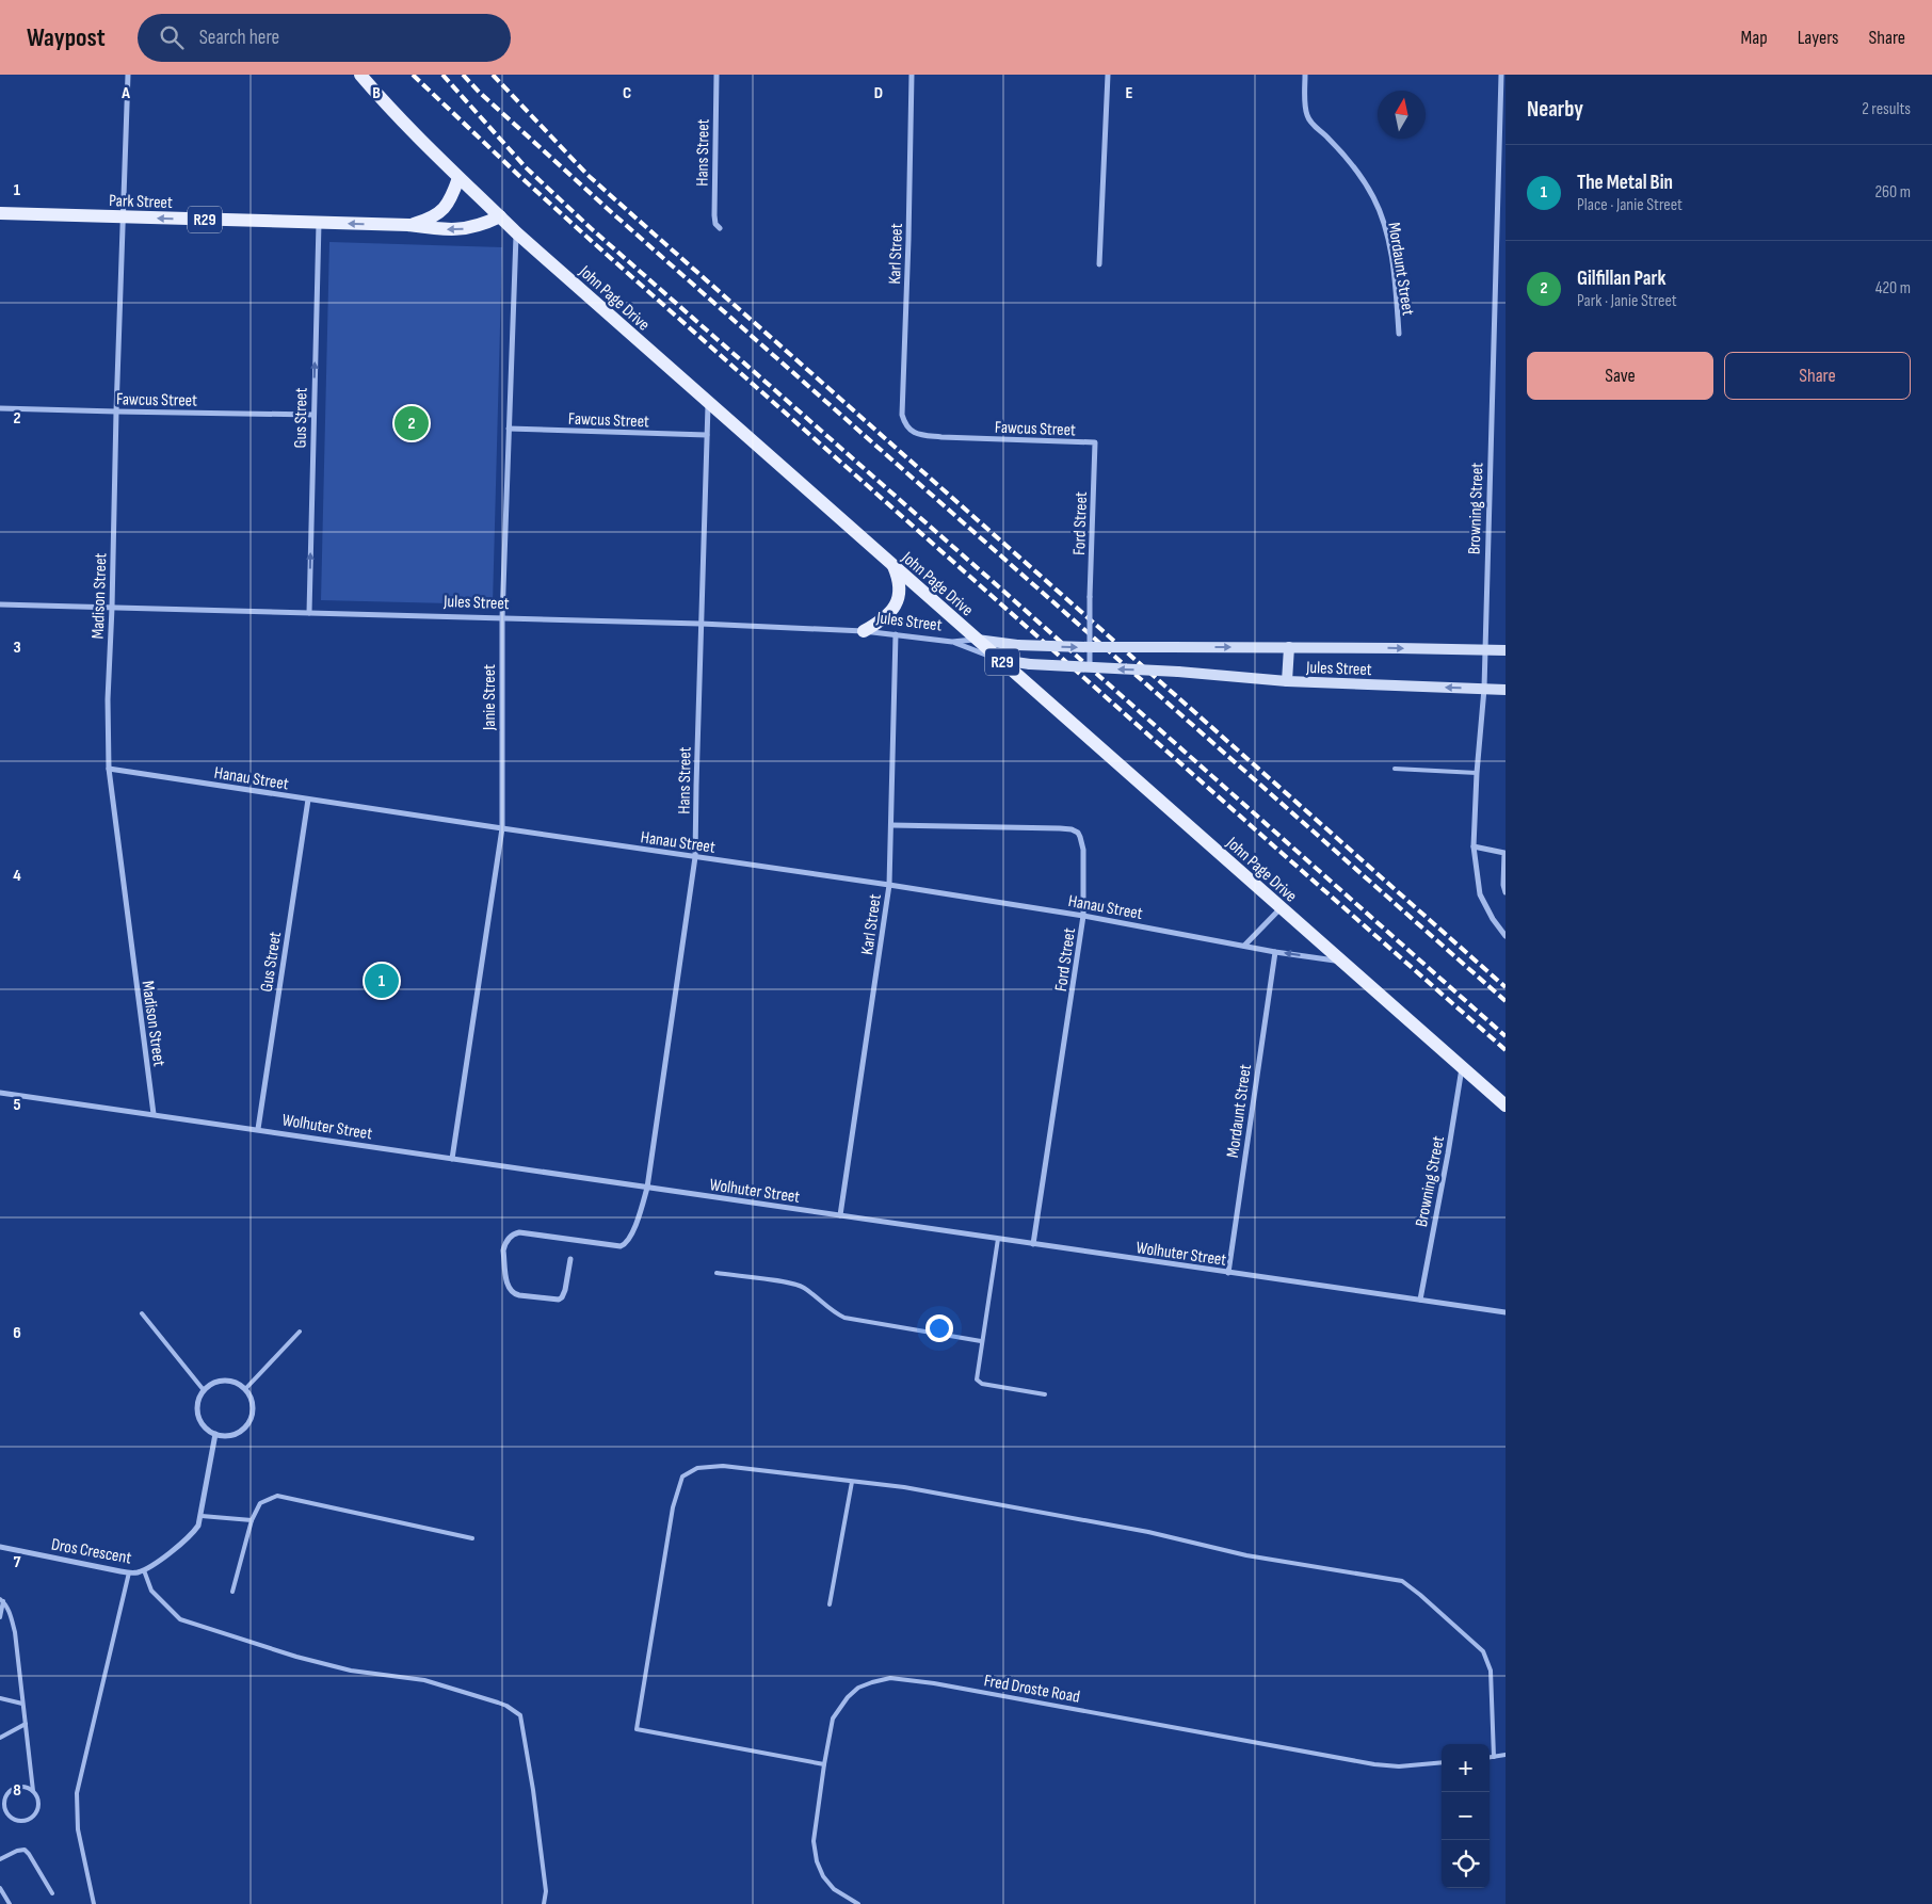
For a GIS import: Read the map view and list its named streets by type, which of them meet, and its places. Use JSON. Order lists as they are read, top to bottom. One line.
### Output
{"streets":{"main road":["Park Street","R29","John Page Drive","Jules Street"],"street":["Hans Street","Karl Street","Mordaunt Street","Fawcus Street","Gus Street","Browning Street","Ford Street","Madison Street","Janie Street","Hanau Street","Wolhuter Street","Dros Crescent"],"lane":["Fred Droste Road"]},"crossings":[["Hans Street","John Page Drive"],["Hans Street","Fawcus Street"],["Hans Street","Jules Street"],["Hans Street","Hanau Street"],["Hans Street","Wolhuter Street"],["Park Street","John Page Drive"],["Park Street","Gus Street"],["Park Street","Madison Street"],["Karl Street","Fawcus Street"],["Karl Street","Ford Street"],["Karl Street","Jules Street"],["Karl Street","Hanau Street"],["Karl Street","Wolhuter Street"],["Mordaunt Street","Hanau Street"],["Mordaunt Street","Wolhuter Street"],["John Page Drive","Browning Street"],["John Page Drive","Jules Street"],["John Page Drive","Janie Street"],["John Page Drive","Hanau Street"],["Fawcus Street","Gus Street"],["Fawcus Street","Ford Street"],["Fawcus Street","Madison Street"],["Fawcus Street","Janie Street"],["Gus Street","Jules Street"],["Gus Street","Hanau Street"],["Gus Street","Wolhuter Street"],["Browning Street","Jules Street"],["Browning Street","Wolhuter Street"],["Ford Street","Jules Street"],["Ford Street","Hanau Street"],["Ford Street","Wolhuter Street"],["Madison Street","Jules Street"],["Madison Street","Hanau Street"],["Madison Street","Wolhuter Street"],["Jules Street","Janie Street"],["Janie Street","Hanau Street"],["Janie Street","Wolhuter Street"]],"one_way":["Park Street","Gus Street"],"north":"top","page":{"header":"Waypost","search":"Search here","nav":["Map","Layers","Share"],"heading":["Nearby","2 results"],"list":[{"mark":"1","name":"The Metal Bin","note":"Place · Janie Street","value":"260 m"},{"mark":"2","name":"Gilfillan Park","note":"Park · Janie Street","value":"420 m"}],"buttons":["Save","Share"],"pins":["2","1"],"map_buttons":["+","−"]},"grid":{"columns":["A","B","C","D","E"],"rows":["1","2","3","4","5","6","7","8"]}}
